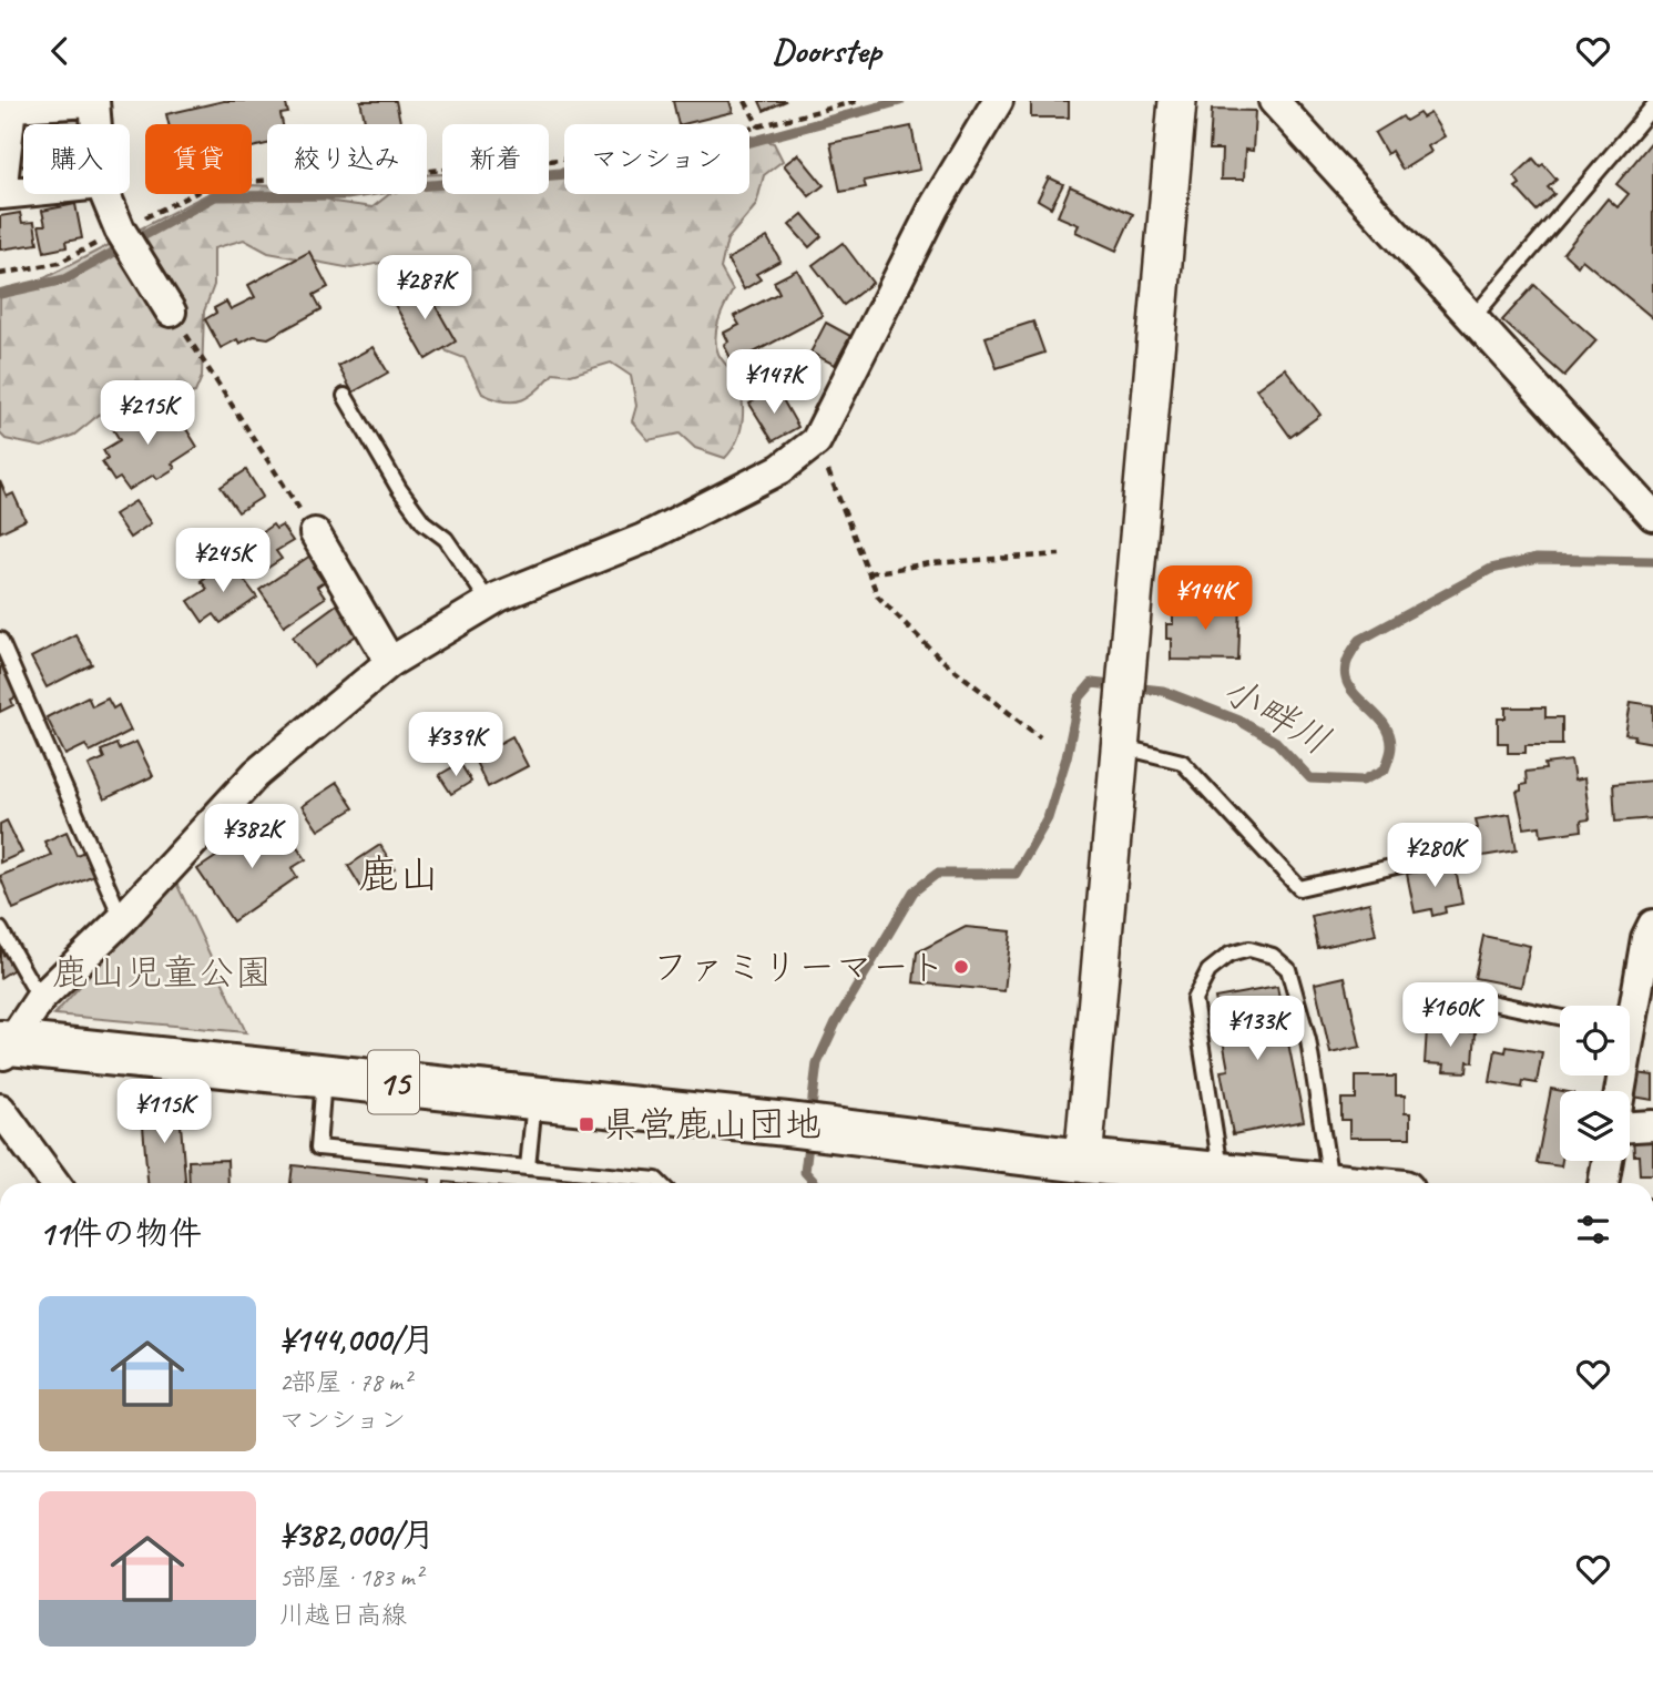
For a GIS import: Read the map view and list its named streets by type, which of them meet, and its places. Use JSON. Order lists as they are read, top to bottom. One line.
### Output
{"streets":{"main road":["15"]},"districts":["鹿山"],"water":["小畔川"],"parks":["鹿山児童公園"],"places":{"other":["ファミリーマート"],"transit":["県営鹿山団地"]},"page":{"header":"Doorstep","chip":["購入","賃貸","絞り込み","新着","マンション"],"price":["¥287K","¥147K","¥215K","¥245K","¥144K","¥339K","¥382K","¥280K","¥160K","¥133K","¥115K"],"heading":"11件の物件","list":[{"name":"¥144,000/月","note":"2部屋 · 78 m² · マンション"},{"name":"¥382,000/月","note":"5部屋 · 183 m² · 川越日高線"}]}}
